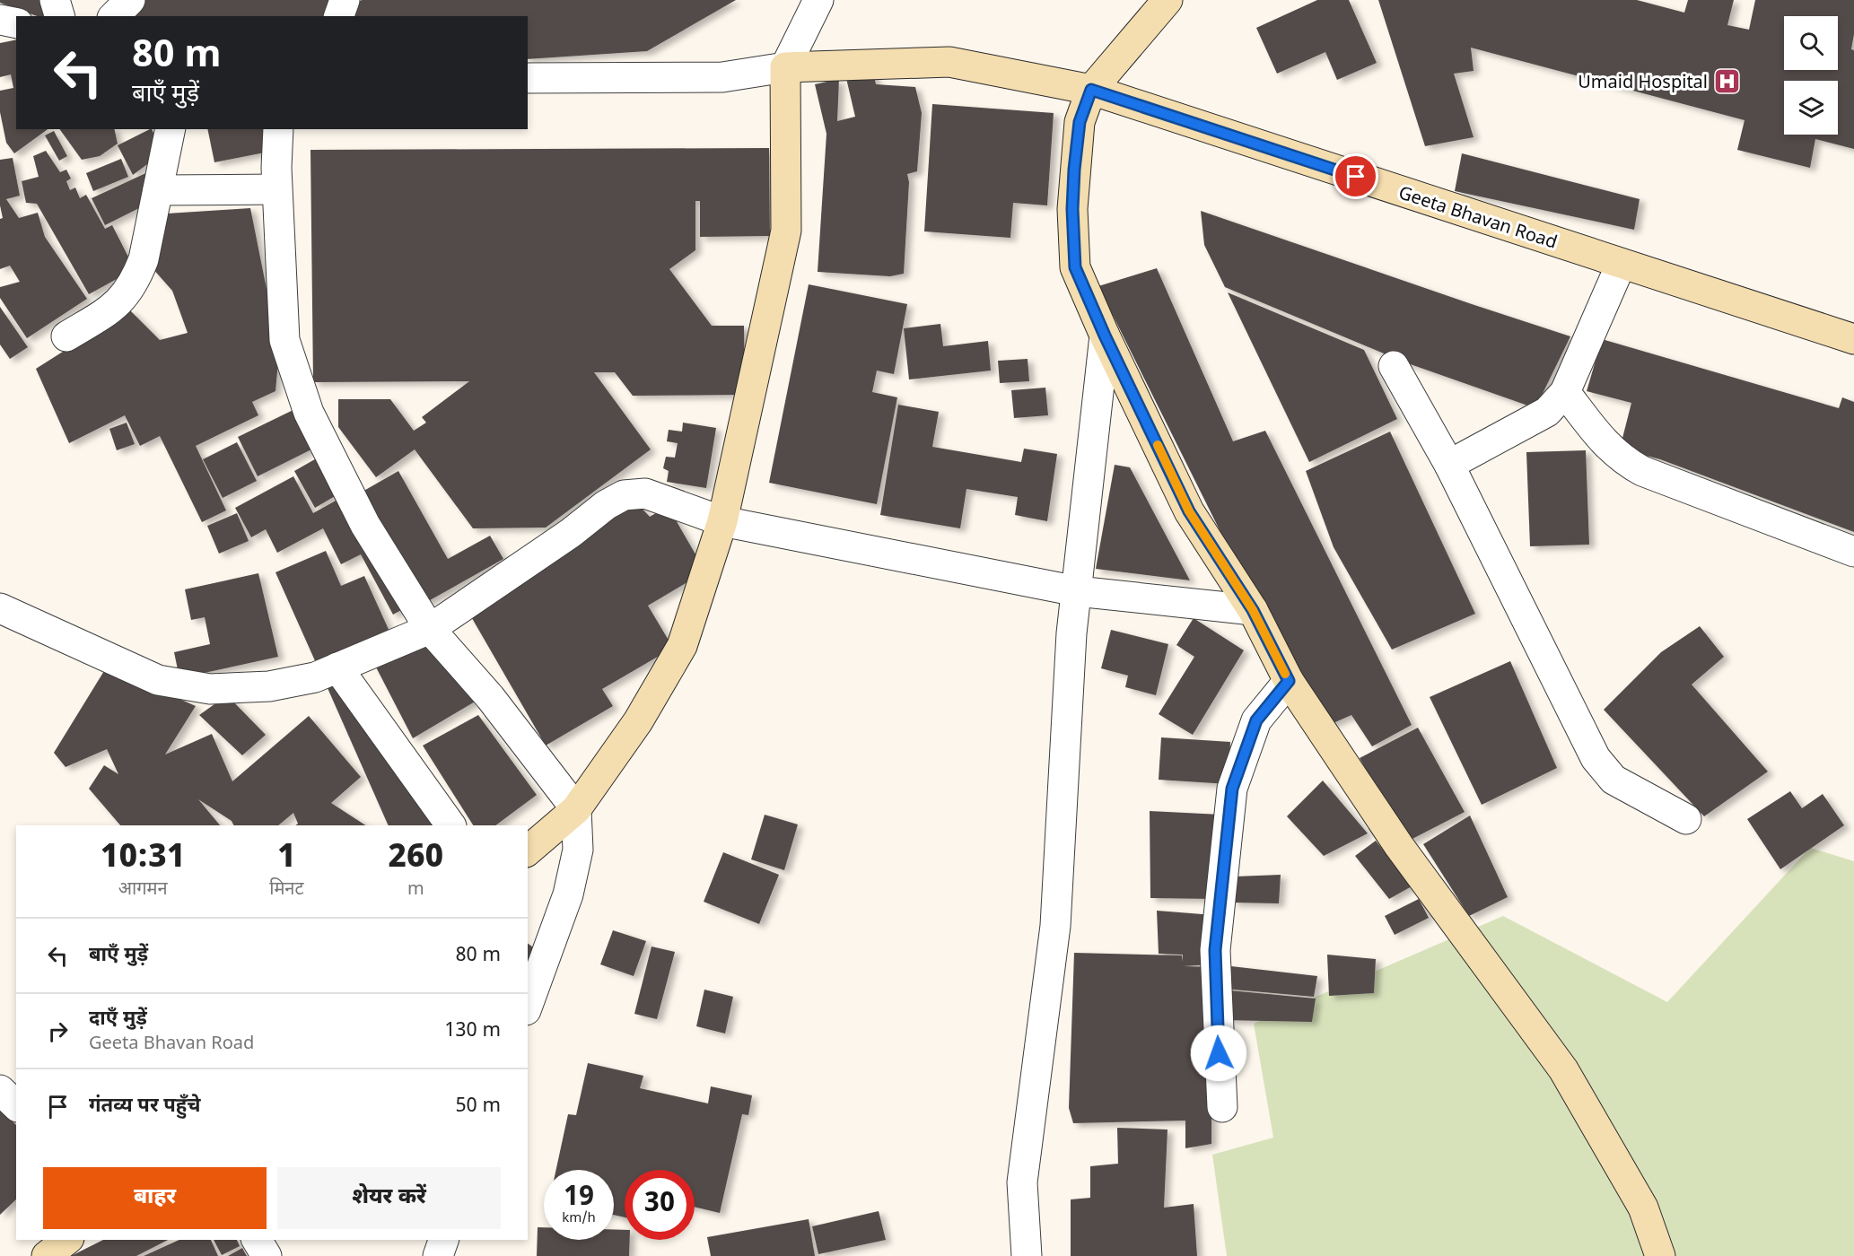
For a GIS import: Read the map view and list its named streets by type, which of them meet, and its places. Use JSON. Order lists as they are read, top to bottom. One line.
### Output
{"streets":{"main road":["Geeta Bhavan Road"]},"places":{"hospital":["Umaid Hospital"]},"page":{"turn":["80 m","बाएँ मुड़ें"],"eta":["10:31","आगमन","1","मिनट","260","m"],"list":[{"name":"बाएँ मुड़ें","value":"80 m"},{"name":"दाएँ मुड़ें","note":"Geeta Bhavan Road","value":"130 m"},{"name":"गंतव्य पर पहुँचे","value":"50 m"}],"buttons":["बाहर","शेयर करें"],"speed":"19 km/h","limit":"30"}}
